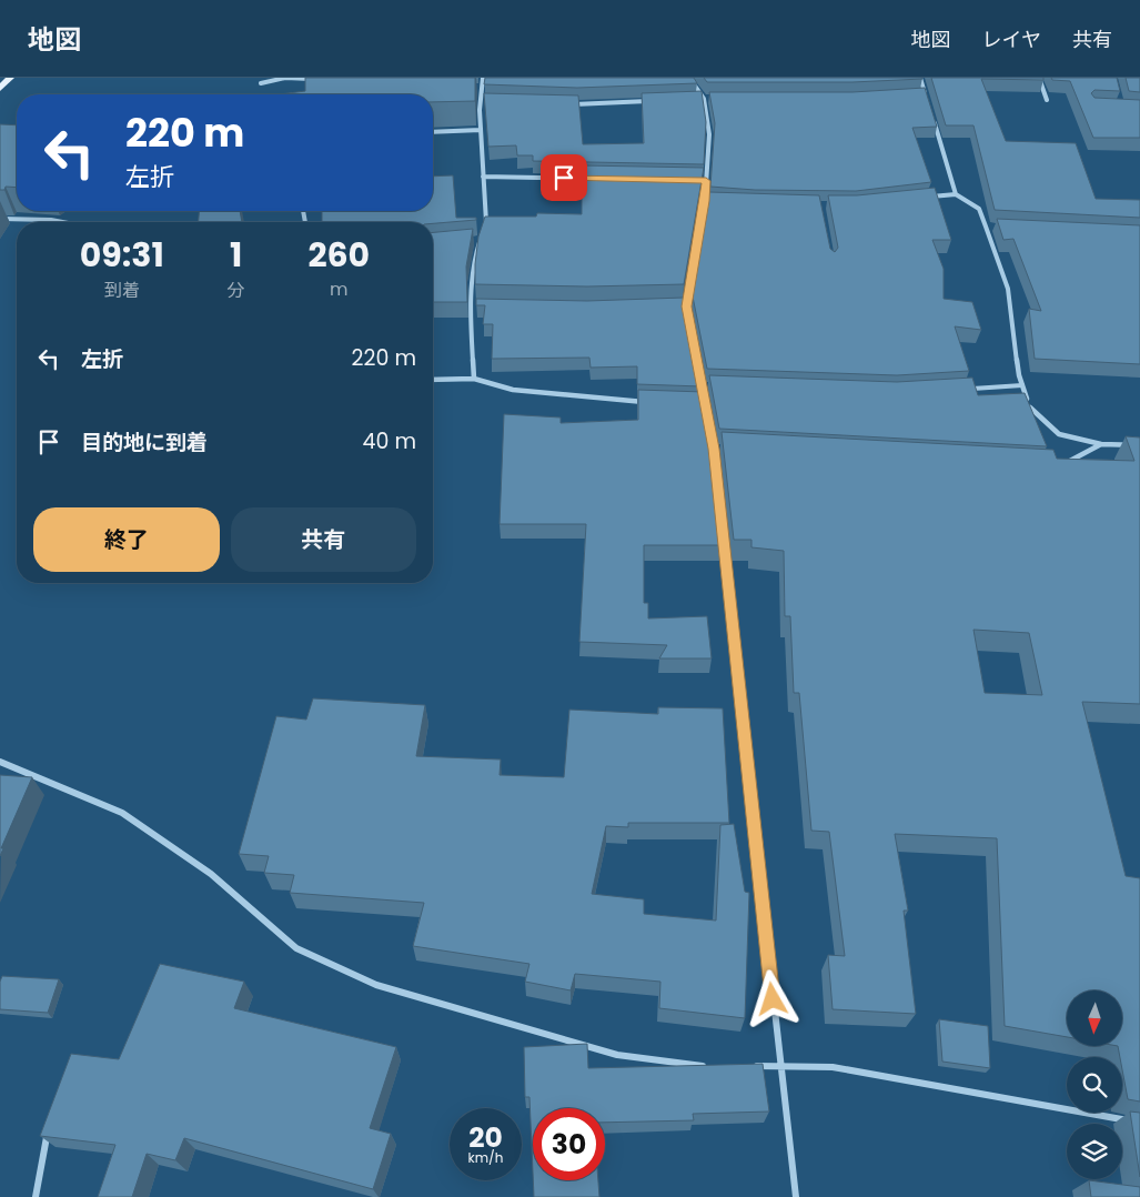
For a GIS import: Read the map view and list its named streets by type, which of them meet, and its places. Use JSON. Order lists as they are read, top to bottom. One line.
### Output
{"north":"bottom","page":{"header":"地図","nav":["地図","レイヤ","共有"],"turn":["220 m","左折"],"eta":["09:31","到着","1","分","260","m"],"list":[{"name":"左折","value":"220 m"},{"name":"目的地に到着","value":"40 m"}],"buttons":["終了","共有"],"speed":"20 km/h","limit":"30"}}
